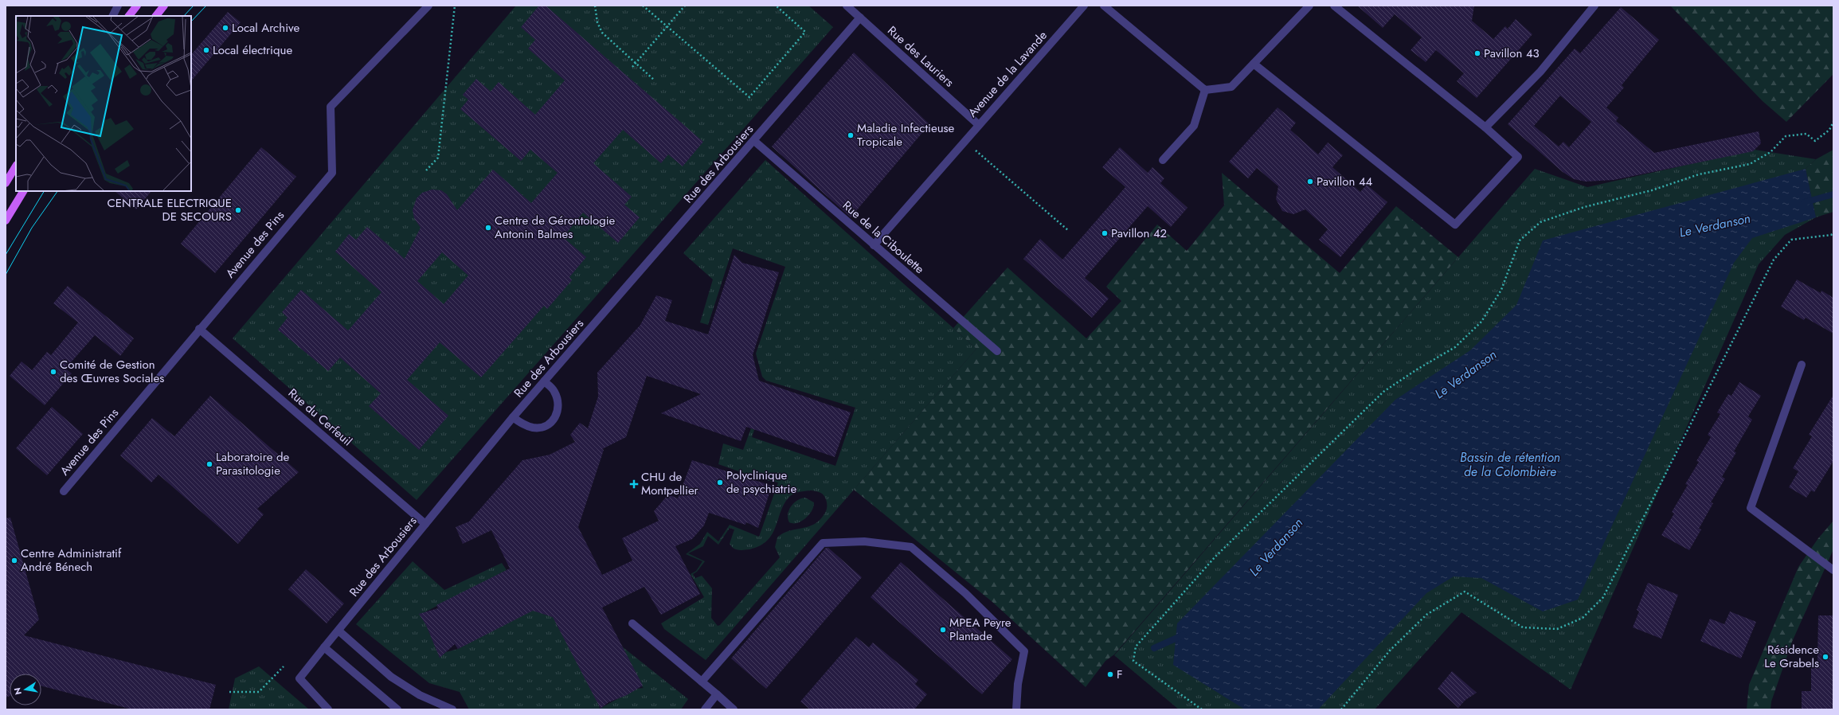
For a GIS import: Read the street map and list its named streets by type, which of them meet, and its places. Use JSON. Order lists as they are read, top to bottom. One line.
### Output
{"streets":{"street":["Rue des Lauriers","Avenue de la Lavande","Rue des Arbousiers","Rue de la Ciboulette","Avenue des Pins","Rue du Cerfeuil"]},"crossings":[["Rue des Lauriers","Avenue de la Lavande"],["Rue des Lauriers","Rue des Arbousiers"],["Avenue de la Lavande","Rue de la Ciboulette"],["Rue des Arbousiers","Rue de la Ciboulette"],["Rue des Arbousiers","Rue du Cerfeuil"],["Avenue des Pins","Rue du Cerfeuil"]],"water":["Le Verdanson","Bassin de rétention de la Colombière"],"places":{"other":["Local Archive","Local électrique","Pavillon 43","Maladie Infectieuse Tropicale","Pavillon 44","CENTRALE ELECTRIQUE DE SECOURS","Centre de Gérontologie Antonin Balmes","Pavillon 42","Comité de Gestion des Œuvres Sociales","Laboratoire de Parasitologie","Polyclinique de psychiatrie","Centre Administratif André Bénech","MPEA Peyre Plantade","Résidence Le Grabels","F"],"health":["CHU de Montpellier"]},"north":"left"}
